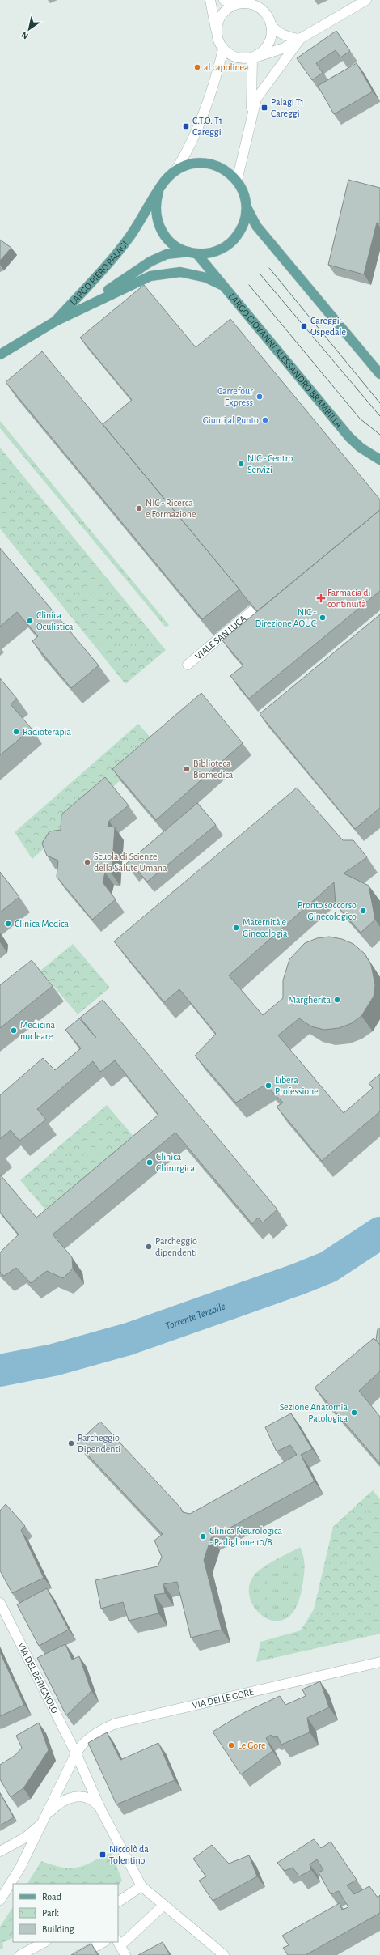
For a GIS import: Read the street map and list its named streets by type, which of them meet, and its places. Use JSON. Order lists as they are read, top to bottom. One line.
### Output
{"streets":{"main road":["LARGO PIERO PALAGI","LARGO GIOVANNI ALESSANDRO BRAMBILLA"],"street":["VIALE SAN LUCA","VIA DEL BERIGNOLO","VIA DELLE GORE"]},"crossings":[["LARGO PIERO PALAGI","LARGO GIOVANNI ALESSANDRO BRAMBILLA"],["VIA DEL BERIGNOLO","VIA DELLE GORE"]],"water":["Torrente Terzolle"],"places":{"other":["al capolinea","Carrefour Express","Giunti al Punto","NIC - Centro Servizi","NIC - Ricerca e Formazione","NIC - Direzione AOUC","Clinica Oculistica","Radioterapia","Biblioteca Biomedica","Scuola di Scienze della Salute Umana","Pronto soccorso Ginecologico","Clinica Medica","Maternità e Ginecologia","Margherita","Medicina nucleare","Libera Professione","Clinica Chirurgica","Parcheggio dipendenti","Sezione Anatomia Patologica","Parcheggio Dipendenti","Clinica Neurologica - Padiglione 10/B","Le Gore"],"transit":["Palagi T1 Careggi","C.T.O. T1 Careggi","Careggi - Ospedale","Niccolò da Tolentino"],"health":["Farmacia di continuità"]},"legend":["Road","Park","Building"],"north":"bottom left"}
